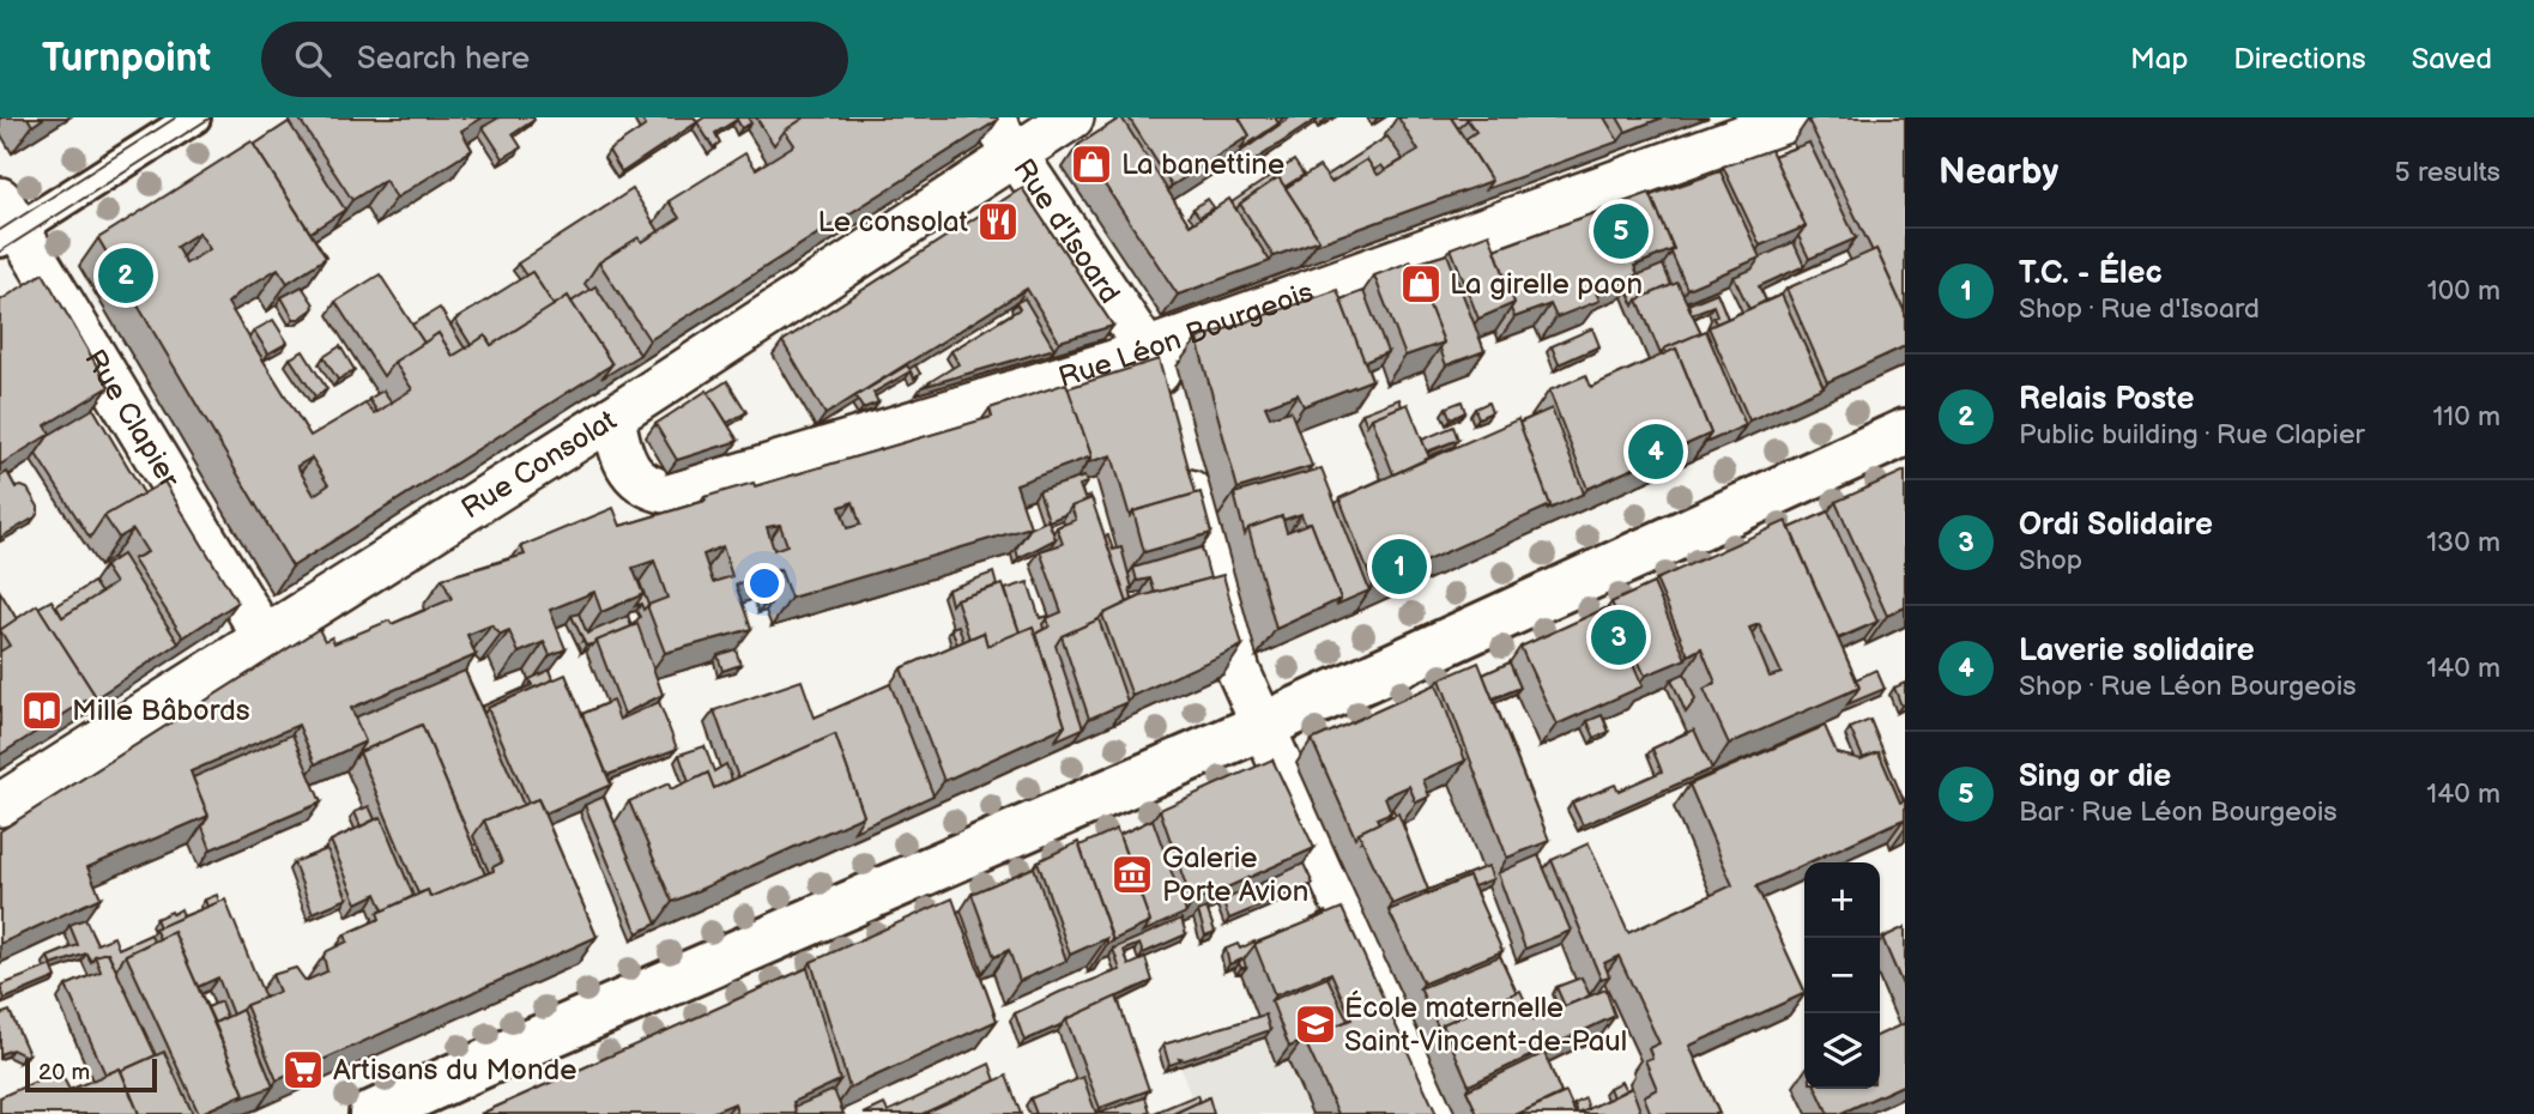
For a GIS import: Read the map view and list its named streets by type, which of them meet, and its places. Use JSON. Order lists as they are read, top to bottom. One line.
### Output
{"streets":{"street":["Rue d'Isoard","Rue Léon Bourgeois","Rue Clapier","Rue Consolat"]},"crossings":[["Rue d'Isoard","Rue Léon Bourgeois"],["Rue d'Isoard","Rue Consolat"],["Rue Léon Bourgeois","Rue Consolat"],["Rue Clapier","Rue Consolat"]],"places":{"shop":["La banettine","La girelle paon"],"restaurant":["Le consolat"],"library":["Mille Bâbords"],"museum":["Galerie Porte Avion"],"school or university":["École maternelle Saint-Vincent-de-Paul"],"supermarket":["Artisans du Monde"]},"scale_bar":"20 m","page":{"header":"Turnpoint","search":"Search here","nav":["Map","Directions","Saved"],"heading":["Nearby","5 results"],"pins":["5","2","4","1","3"],"list":[{"mark":"1","name":"T.C. - Élec","note":"Shop · Rue d'Isoard","value":"100 m"},{"mark":"2","name":"Relais Poste","note":"Public building · Rue Clapier","value":"110 m"},{"mark":"3","name":"Ordi Solidaire","note":"Shop","value":"130 m"},{"mark":"4","name":"Laverie solidaire","note":"Shop · Rue Léon Bourgeois","value":"140 m"},{"mark":"5","name":"Sing or die","note":"Bar · Rue Léon Bourgeois","value":"140 m"}],"map_buttons":["+","−"],"scale":"20 m"}}
